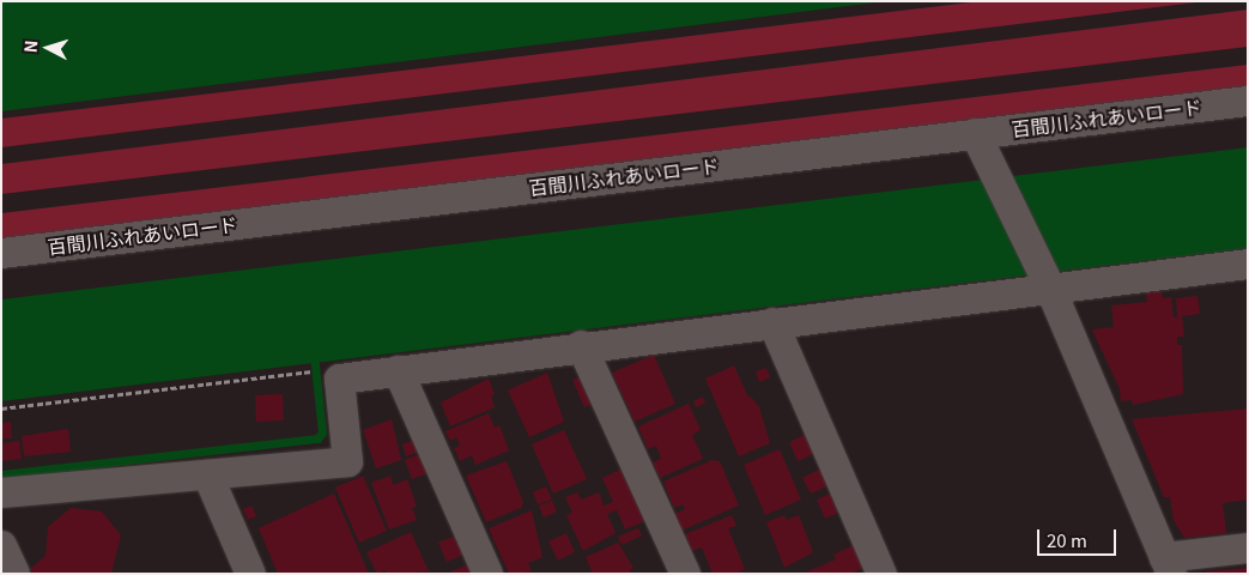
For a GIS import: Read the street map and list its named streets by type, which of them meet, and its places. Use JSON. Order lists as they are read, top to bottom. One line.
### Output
{"streets":{"street":["百間川ふれあいロード"]},"scale_bar":"20 m","north":"left"}
